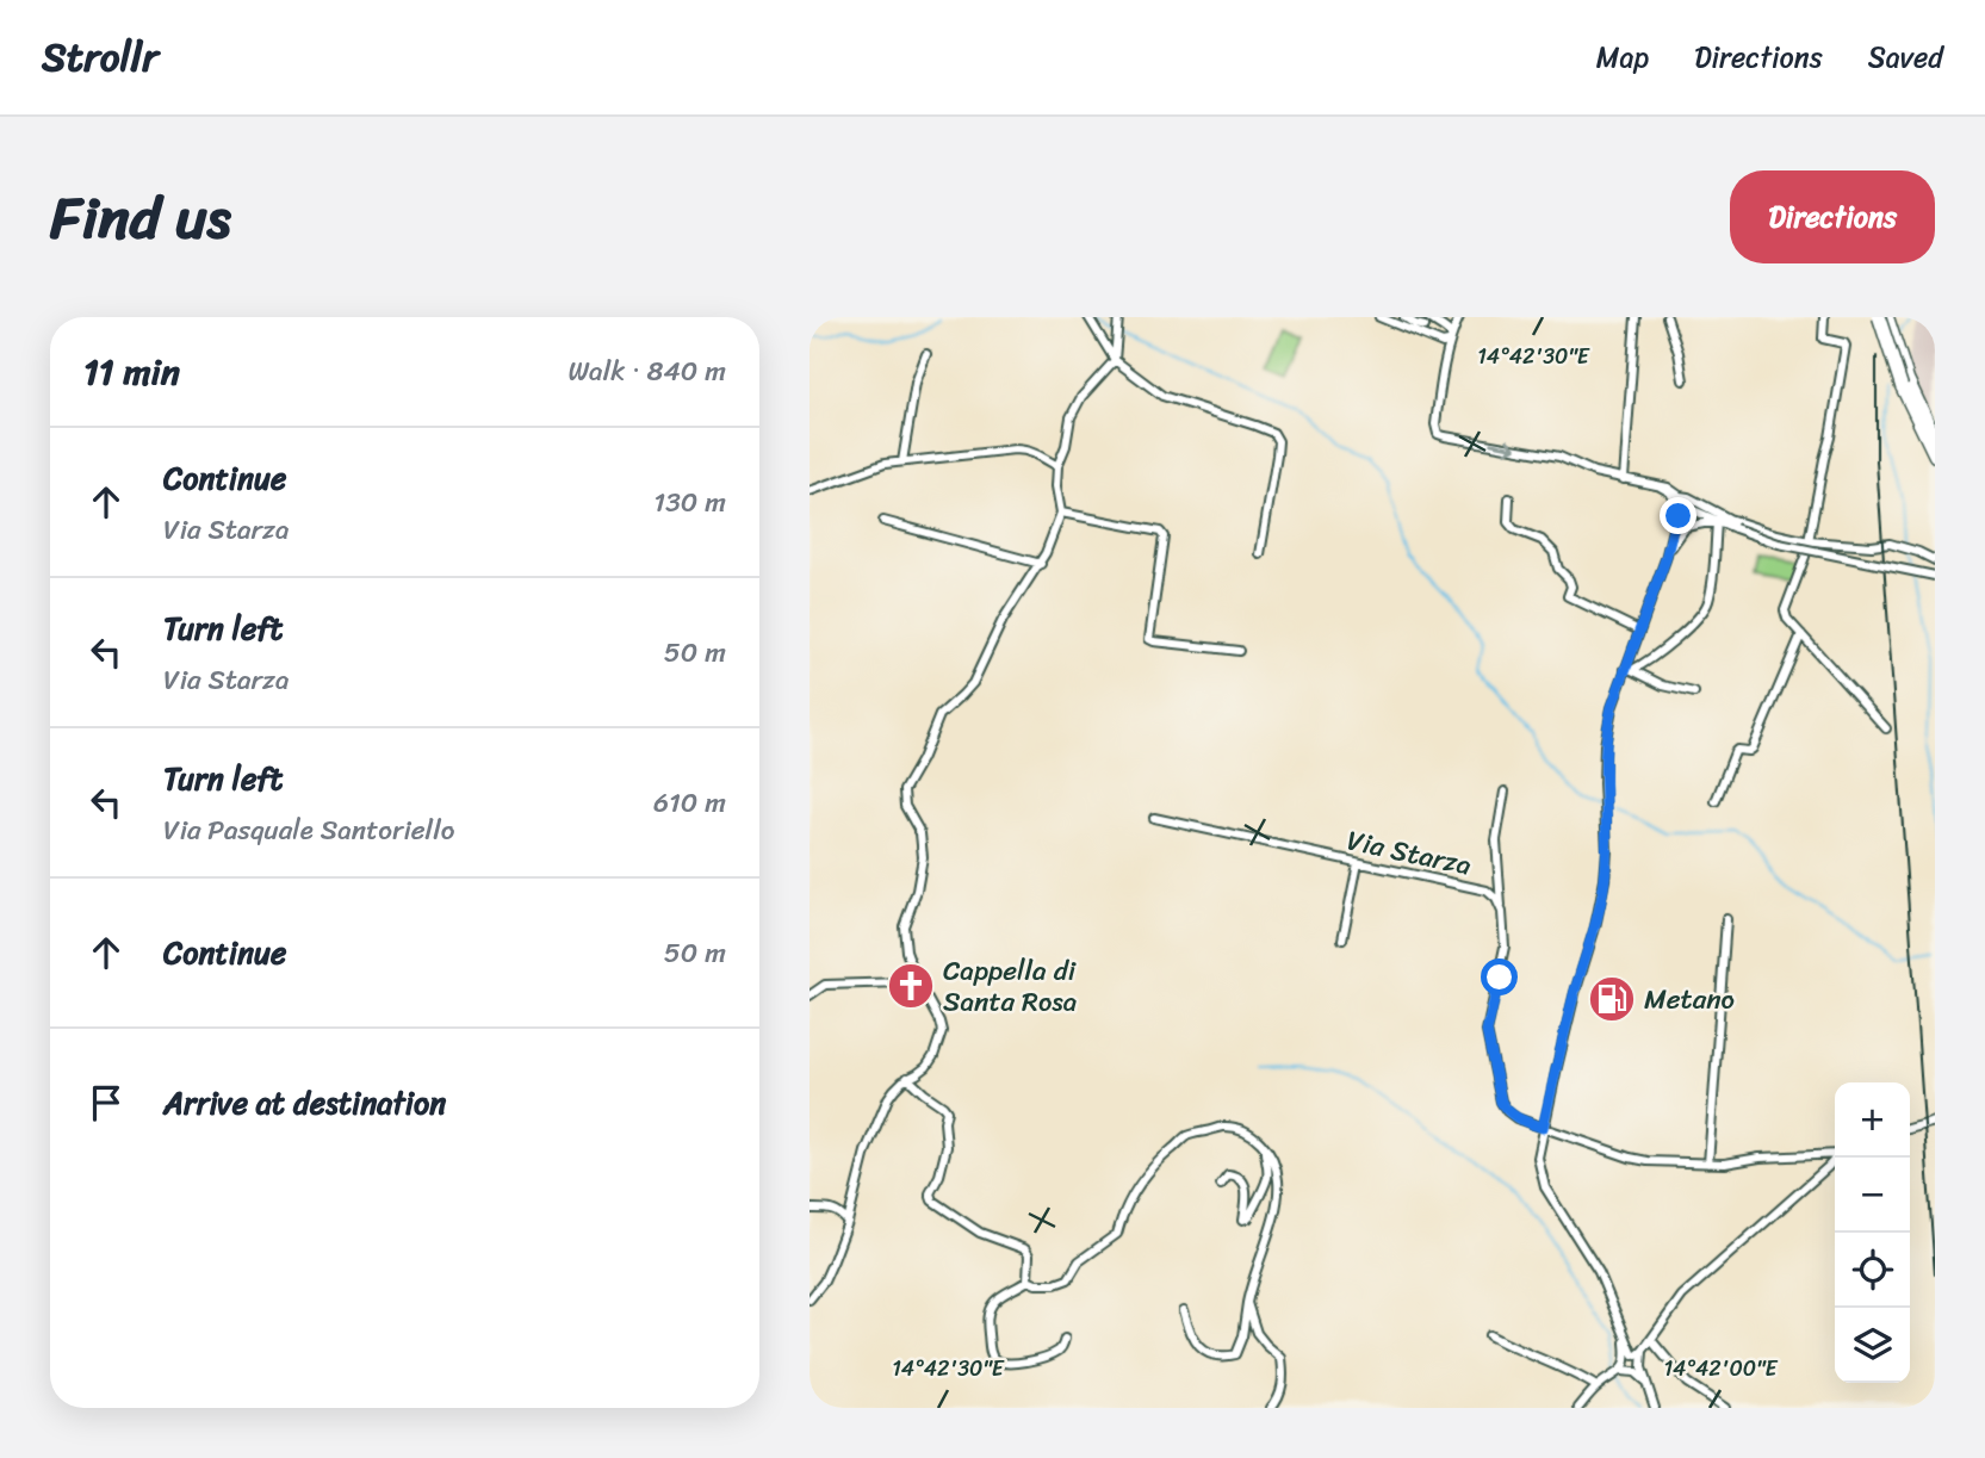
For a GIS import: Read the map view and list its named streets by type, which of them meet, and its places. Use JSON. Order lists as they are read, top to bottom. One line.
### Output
{"streets":{"street":["Via Starza"]},"places":{"church":["Cappella di Santa Rosa"],"fuel station":["Metano"]},"page":{"header":"Strollr","nav":["Map","Directions","Saved"],"title":"Find us","buttons":"Directions","heading":["11 min","Walk · 840 m"],"list":[["Continue","Via Starza","130 m"],["Turn left","Via Starza","50 m"],["Turn left","Via Pasquale Santoriello","610 m"],["Continue","50 m"],"Arrive at destination"],"map_buttons":["+","−"]},"coordinates":["14°42'30\"E","14°42'00\"E"]}
